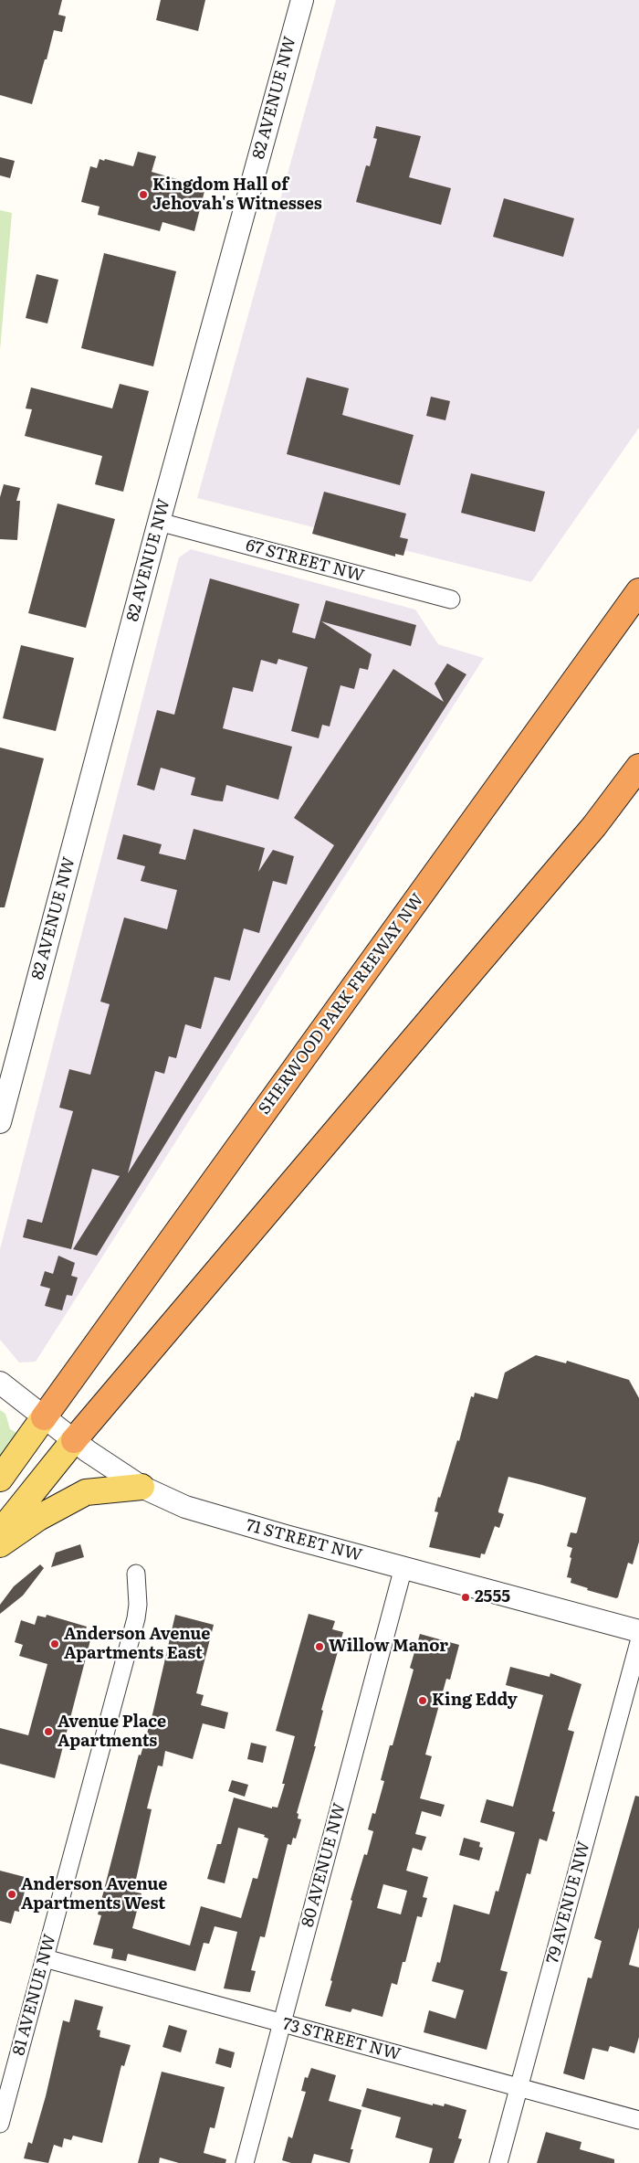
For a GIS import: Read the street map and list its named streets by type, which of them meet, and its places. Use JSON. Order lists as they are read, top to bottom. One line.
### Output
{"streets":{"highway":["SHERWOOD PARK FREEWAY NW"],"street":["82 AVENUE NW","67 STREET NW","71 STREET NW","80 AVENUE NW","79 AVENUE NW","81 AVENUE NW","73 STREET NW"]},"crossings":[["82 AVENUE NW","67 STREET NW"],["SHERWOOD PARK FREEWAY NW","71 STREET NW"],["71 STREET NW","80 AVENUE NW"],["80 AVENUE NW","73 STREET NW"],["79 AVENUE NW","73 STREET NW"],["81 AVENUE NW","73 STREET NW"]],"places":["Kingdom Hall of Jehovah's Witnesses","2555","Anderson Avenue Apartments East","Willow Manor","King Eddy","Avenue Place Apartments","Anderson Avenue Apartments West"]}
